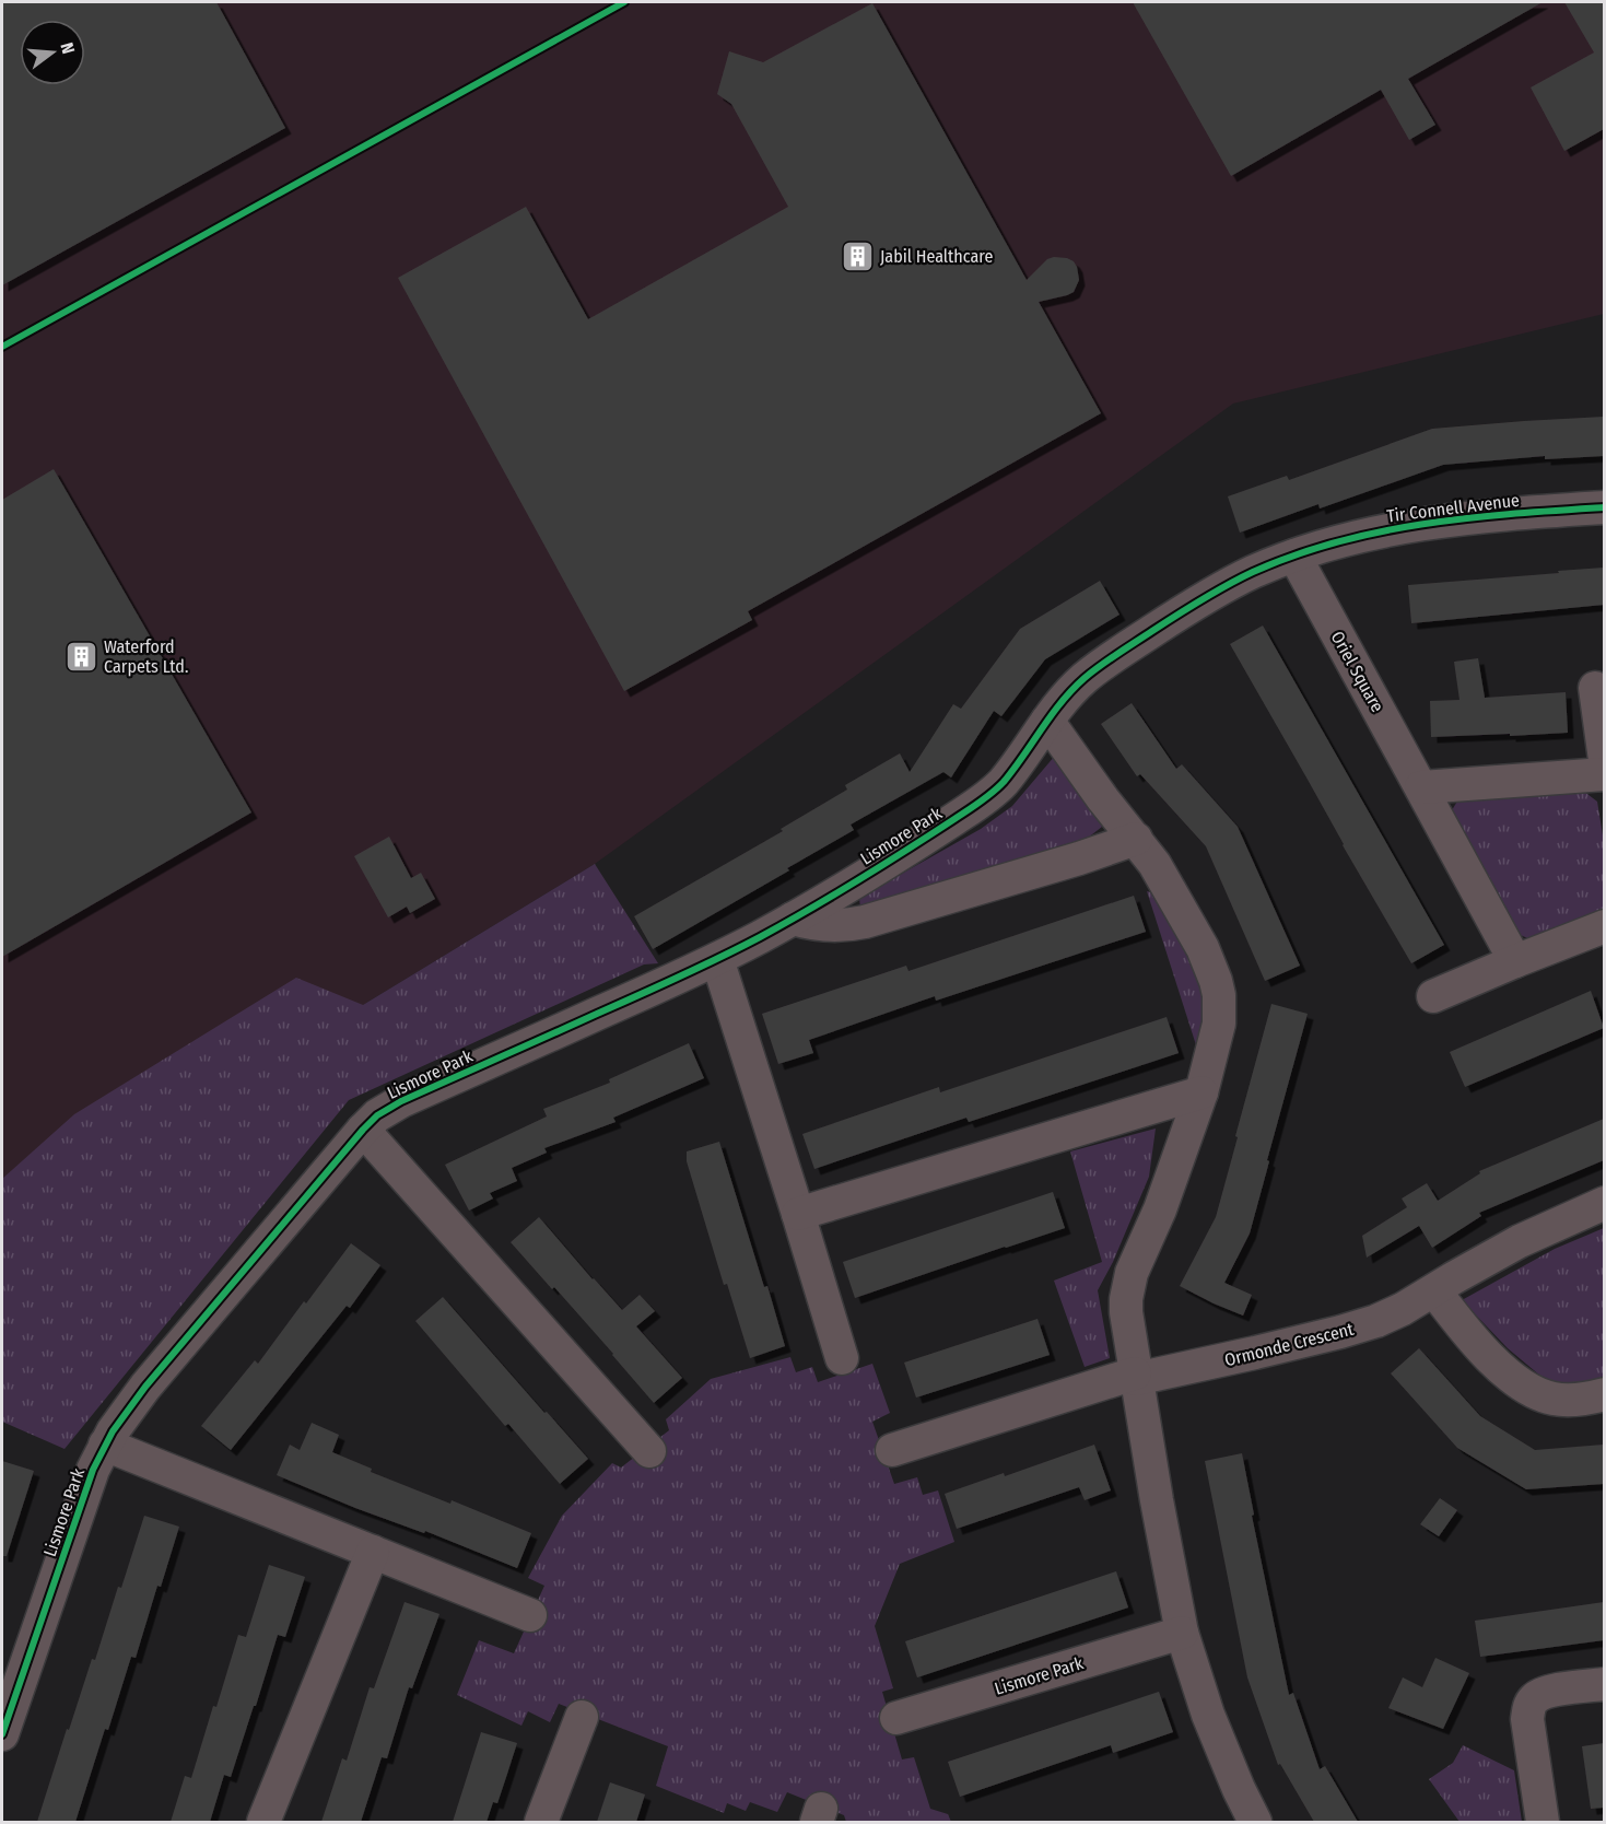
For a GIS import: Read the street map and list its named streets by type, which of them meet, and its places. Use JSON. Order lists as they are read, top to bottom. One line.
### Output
{"streets":{"street":["Tir Connell Avenue","Oriel Square","Lismore Park","Ormonde Crescent"]},"crossings":[["Tir Connell Avenue","Oriel Square"],["Tir Connell Avenue","Lismore Park"]],"places":{"building":["Jabil Healthcare","Waterford Carpets Ltd."]},"north":"right"}
